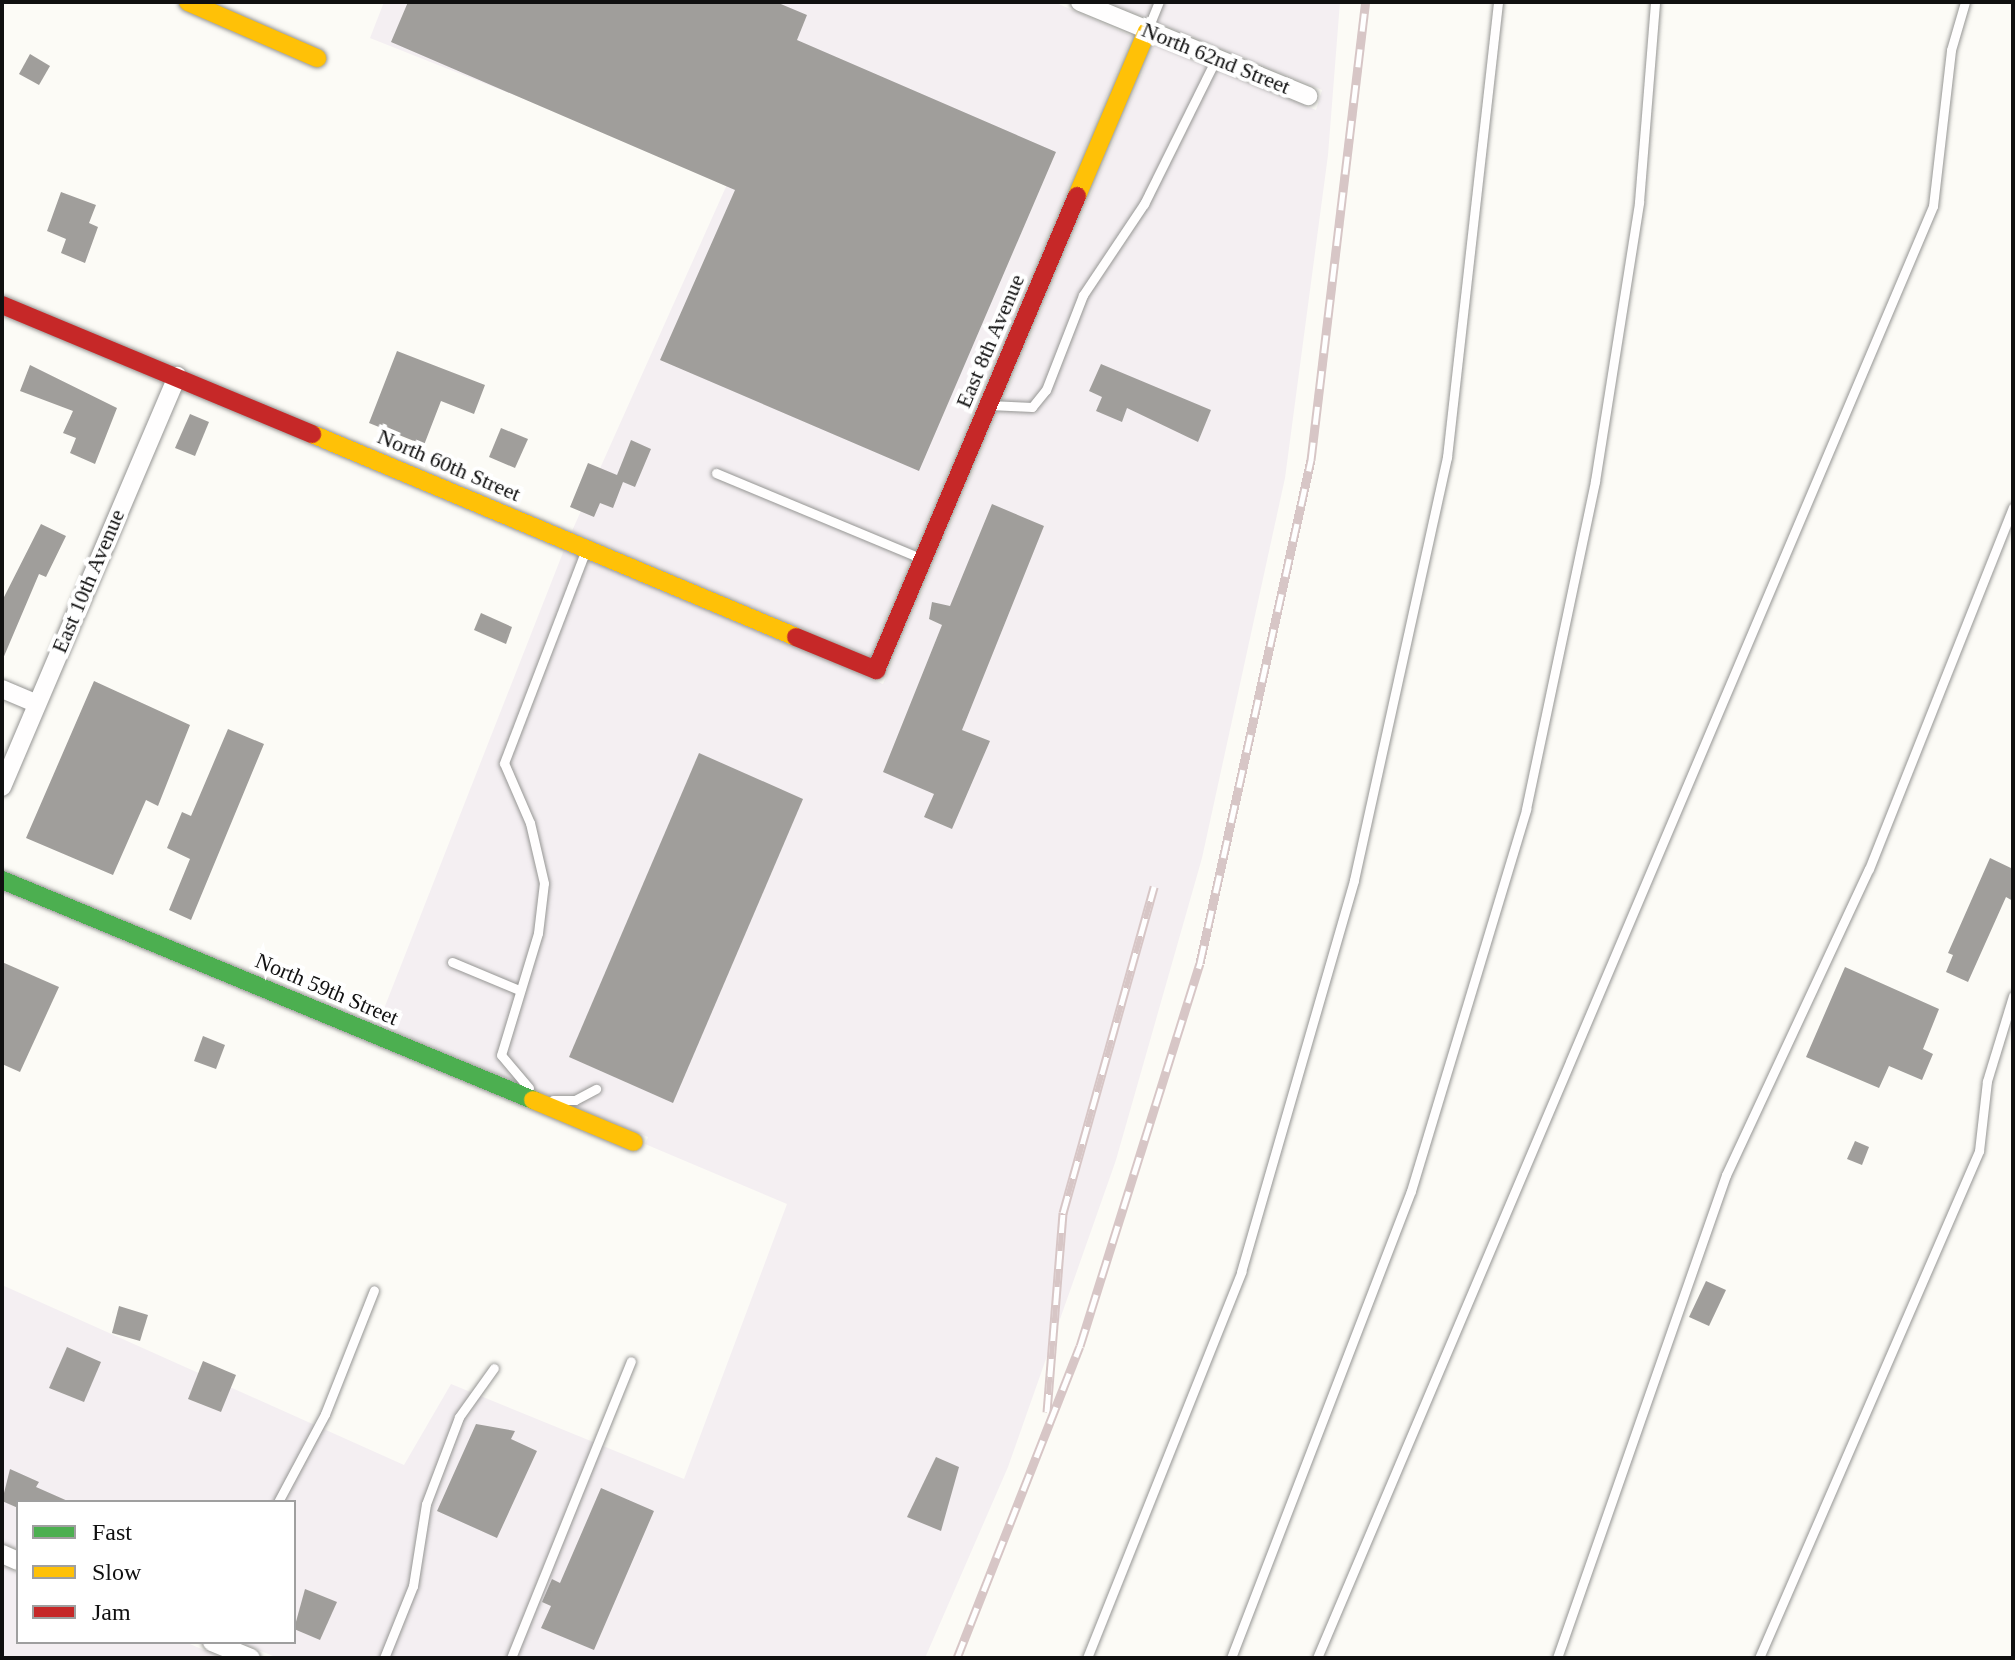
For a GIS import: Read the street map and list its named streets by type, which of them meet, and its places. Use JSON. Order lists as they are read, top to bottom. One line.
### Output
{"streets":{"street":["North 62nd Street","East 8th Avenue","North 60th Street","East 10th Avenue","North 59th Street"]},"crossings":[["North 62nd Street","East 8th Avenue"],["East 8th Avenue","North 60th Street"],["North 60th Street","East 10th Avenue"]],"legend":["Fast","Slow","Jam"]}
